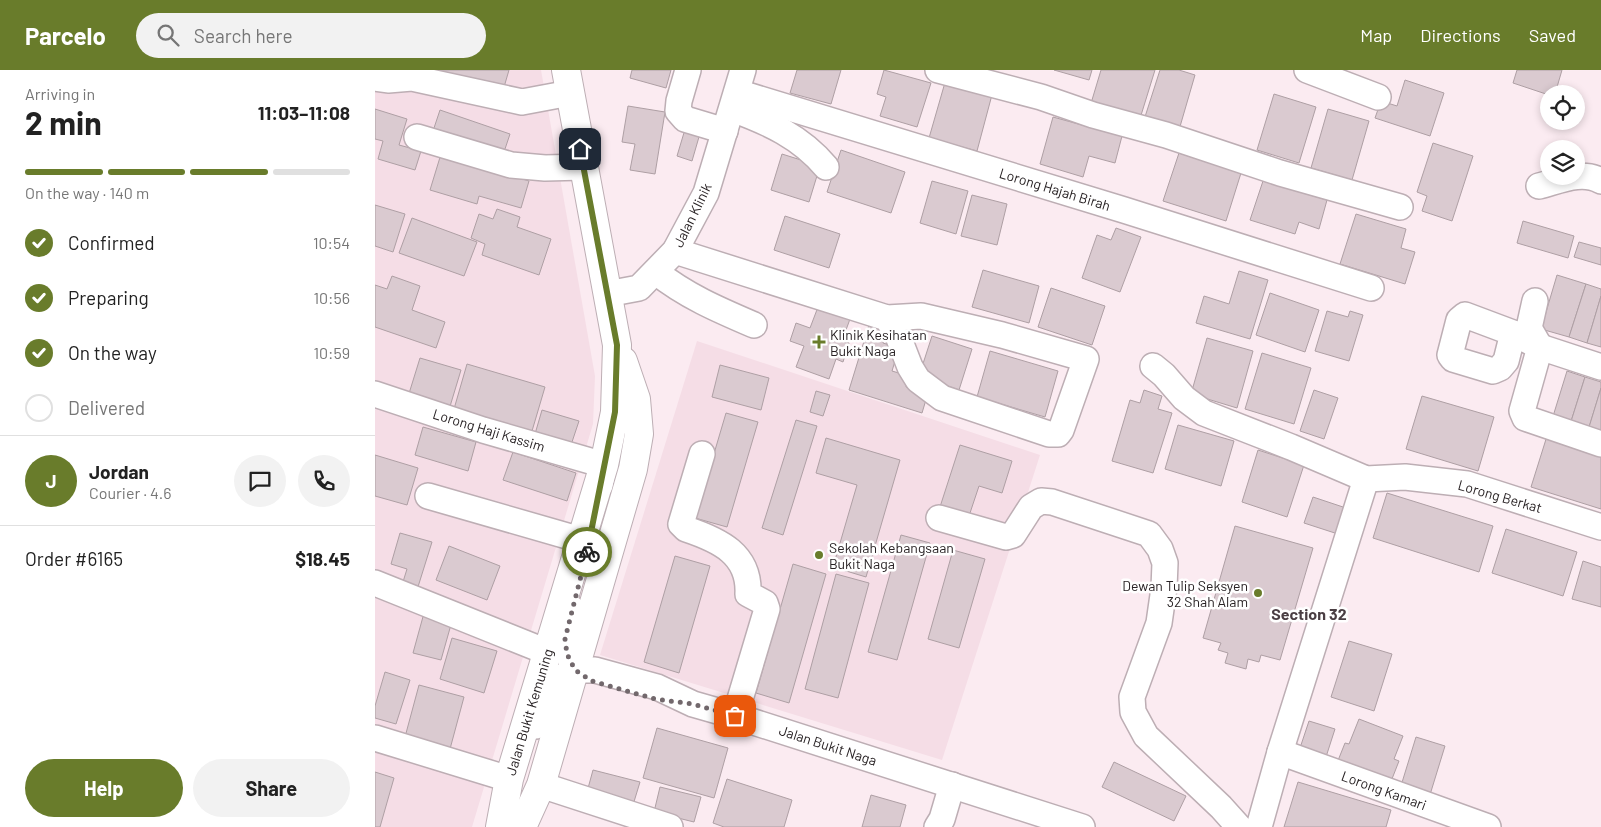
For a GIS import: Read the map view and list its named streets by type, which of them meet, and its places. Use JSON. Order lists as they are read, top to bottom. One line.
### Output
{"streets":{"main road":["Jalan Bukit Kemuning"],"street":["Lorong Hajah Birah","Jalan Klinik","Lorong Haji Kassim","Lorong Berkat","Jalan Bukit Naga","Lorong Kamari"]},"crossings":[["Lorong Hajah Birah","Jalan Klinik"],["Jalan Klinik","Jalan Bukit Kemuning"],["Lorong Haji Kassim","Jalan Bukit Kemuning"]],"districts":["Section 32"],"places":{"health":["Klinik Kesihatan Bukit Naga"],"other":["Sekolah Kebangsaan Bukit Naga","Dewan Tulip Seksyen 32 Shah Alam"]},"page":{"header":"Parcelo","search":"Search here","nav":["Map","Directions","Saved"],"heading":["2 min","Arriving in","11:03–11:08"],"panel":["Jordan","Courier · 4.6","Order #6165","$18.45"],"bar":"On the way · 140 m","list":[["Confirmed","10:54"],["Preparing","10:56"],["On the way","10:59"],"Delivered"],"round":"J","buttons":["Help","Share"]}}
